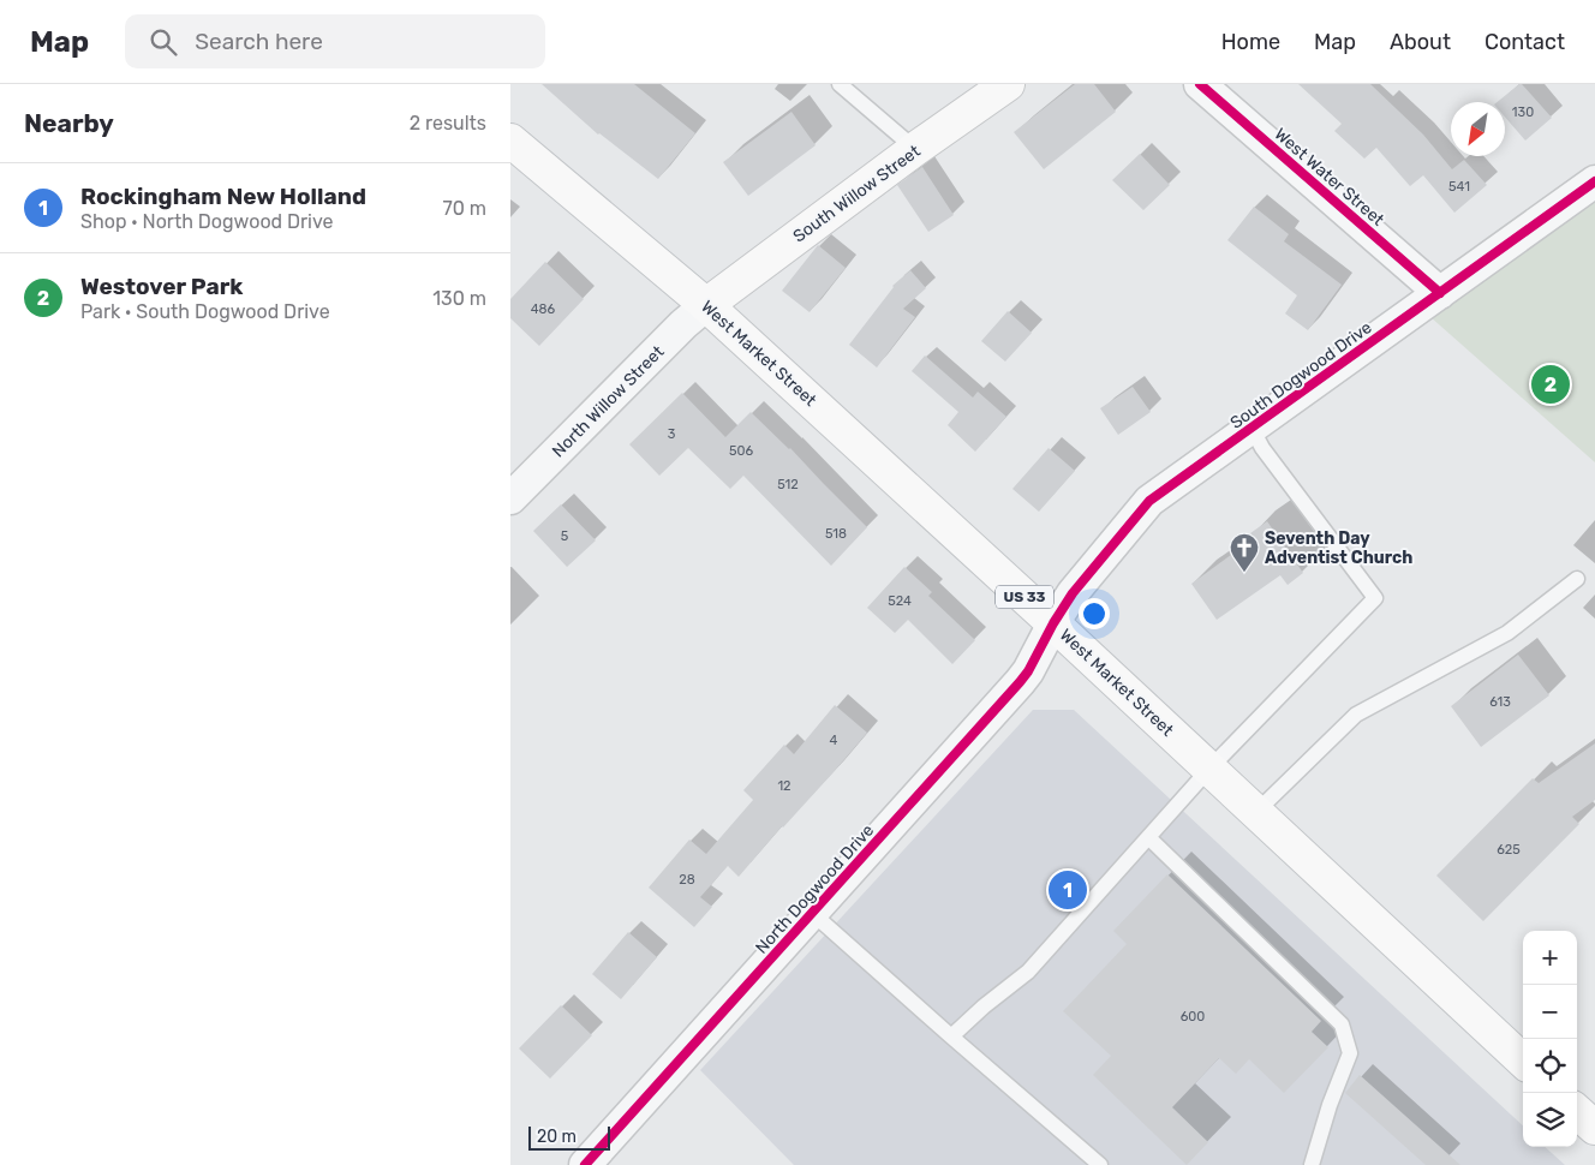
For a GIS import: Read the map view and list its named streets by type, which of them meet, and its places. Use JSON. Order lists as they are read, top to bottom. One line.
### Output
{"streets":{"main road":["South Willow Street","West Market Street","US 33"],"street":["West Water Street","South Dogwood Drive","North Willow Street","North Dogwood Drive"]},"crossings":[["West Water Street","South Dogwood Drive"],["South Willow Street","West Market Street"],["South Willow Street","North Willow Street"],["West Market Street","South Dogwood Drive"],["West Market Street","North Willow Street"],["West Market Street","North Dogwood Drive"],["South Dogwood Drive","North Dogwood Drive"]],"places":{"church":["Seventh Day Adventist Church"]},"house_numbers":["130","541","486","3","506","512","518","5","524","613","4","12","625","28","600"],"scale_bar":"20 m","north":"bottom left","page":{"header":"Map","search":"Search here","nav":["Home","Map","About","Contact"],"heading":["Nearby","2 results"],"list":[{"mark":"1","name":"Rockingham New Holland","note":"Shop · North Dogwood Drive","value":"70 m"},{"mark":"2","name":"Westover Park","note":"Park · South Dogwood Drive","value":"130 m"}],"pins":["2","1"],"map_buttons":["+","−"],"scale":"20 m"}}
